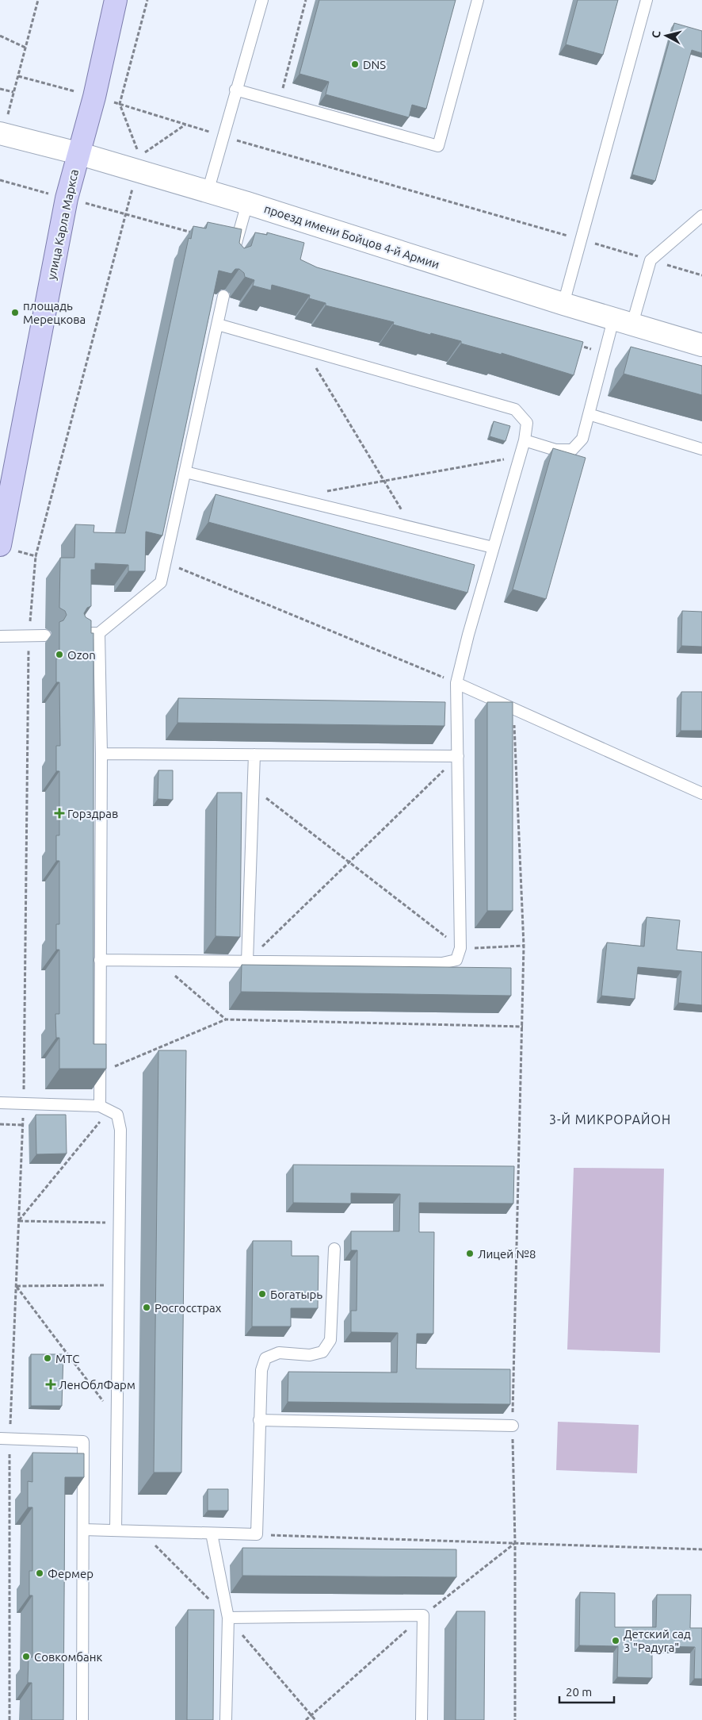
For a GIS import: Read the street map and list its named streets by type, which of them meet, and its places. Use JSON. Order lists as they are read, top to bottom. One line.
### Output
{"streets":{"main road":["улица Карла Маркса"],"street":["проезд имени Бойцов 4-й Армии"]},"crossings":[["улица Карла Маркса","проезд имени Бойцов 4-й Армии"]],"districts":["3-Й МИКРОРАЙОН"],"places":{"other":["DNS","площадь Мерецкова","Ozon","Лицей №8","Богатырь","Росгосстрах","МТС","Фермер","Детский сад 3 \"Радуга\"","Совкомбанк"],"health":["Горздрав","ЛенОблФарм"]},"scale_bar":"20 m","north":"left"}
